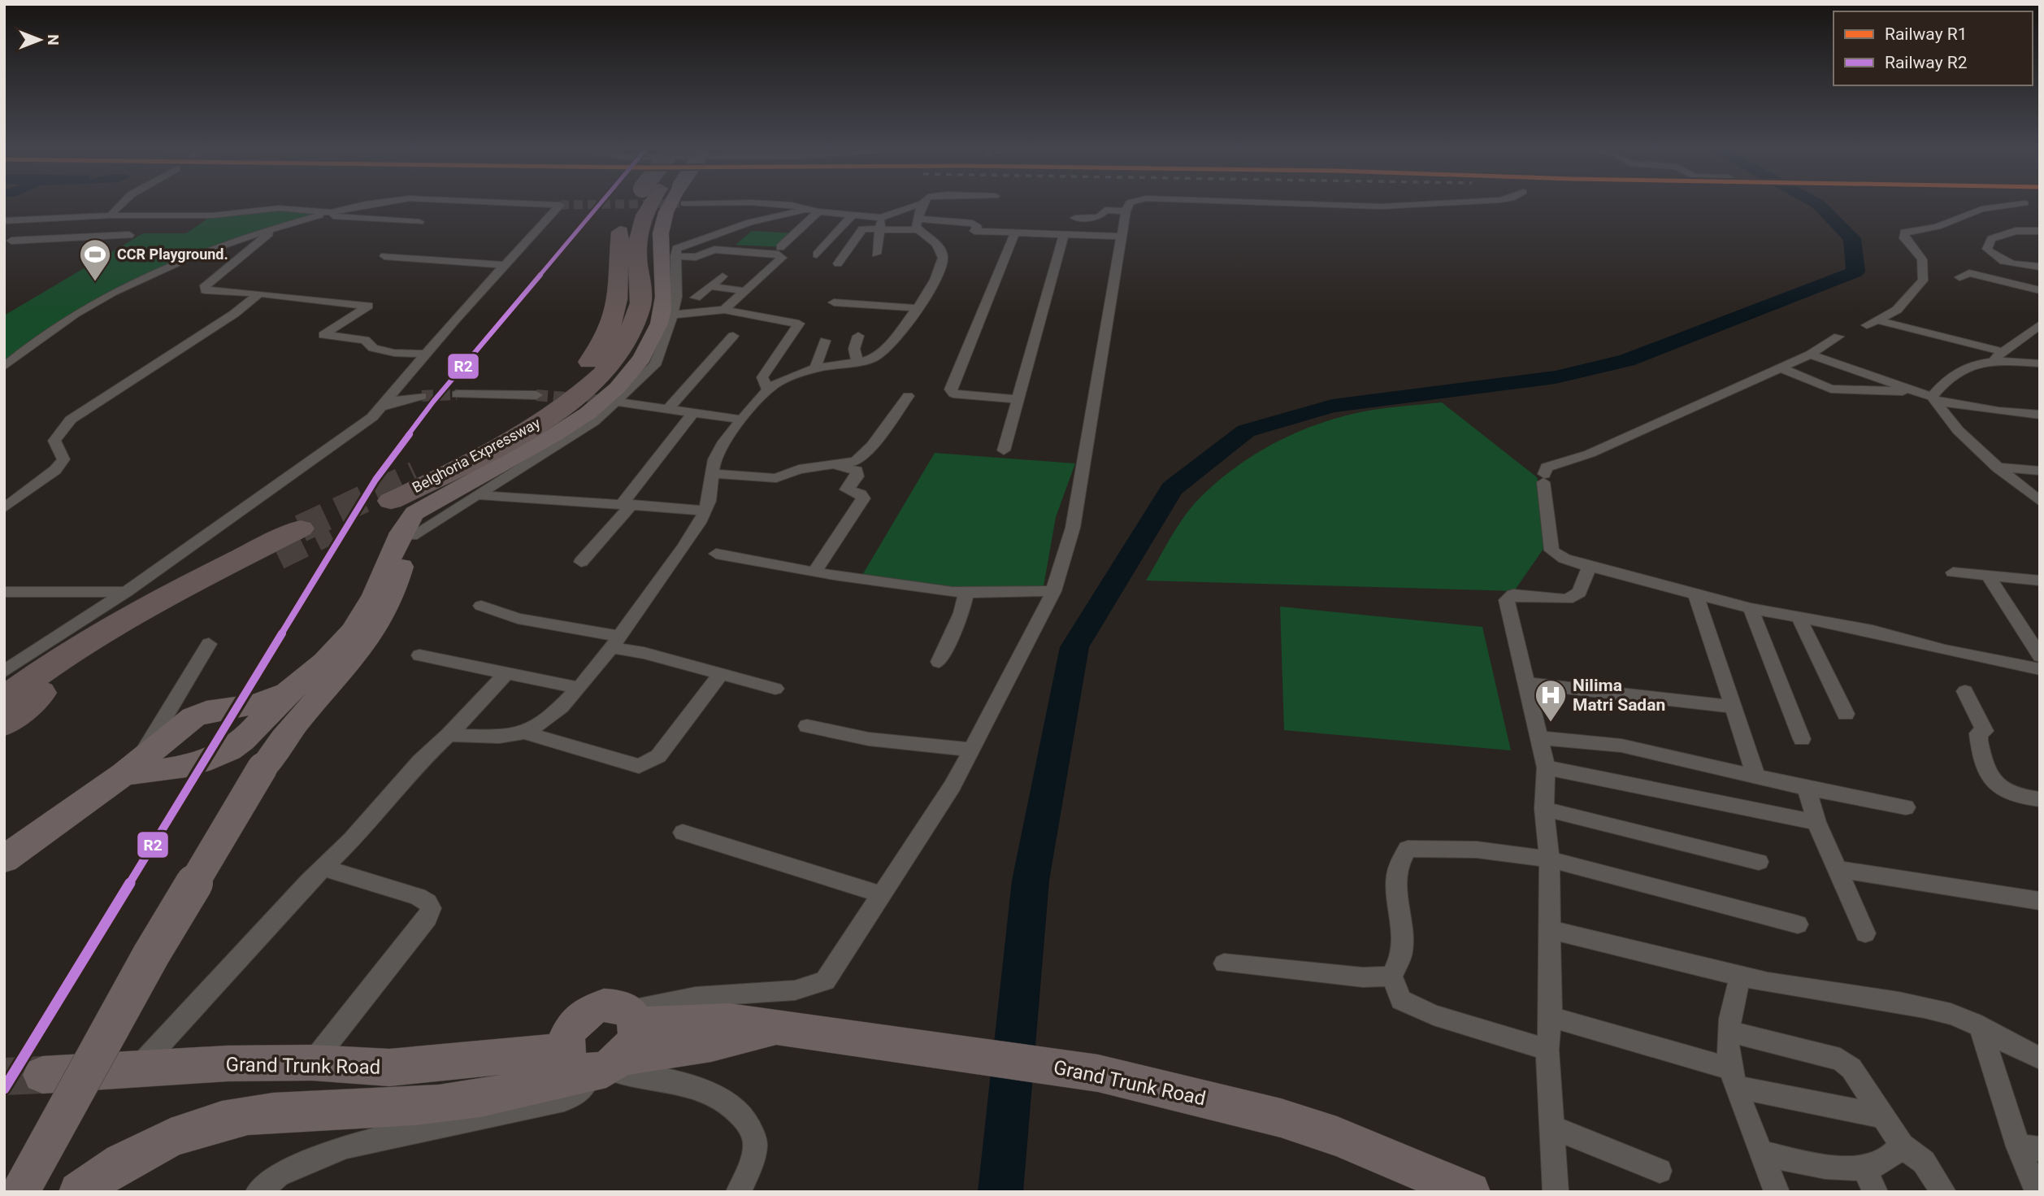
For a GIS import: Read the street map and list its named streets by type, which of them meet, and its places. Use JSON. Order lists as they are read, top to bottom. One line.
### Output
{"streets":{"highway":["Belghoria Expressway"],"main road":["Grand Trunk Road"]},"places":{"sports":["CCR Playground."],"hospital":["Nilima Matri Sadan"]},"lines":["rail line R2"],"legend":["Railway R1","Railway R2"],"north":"right"}
